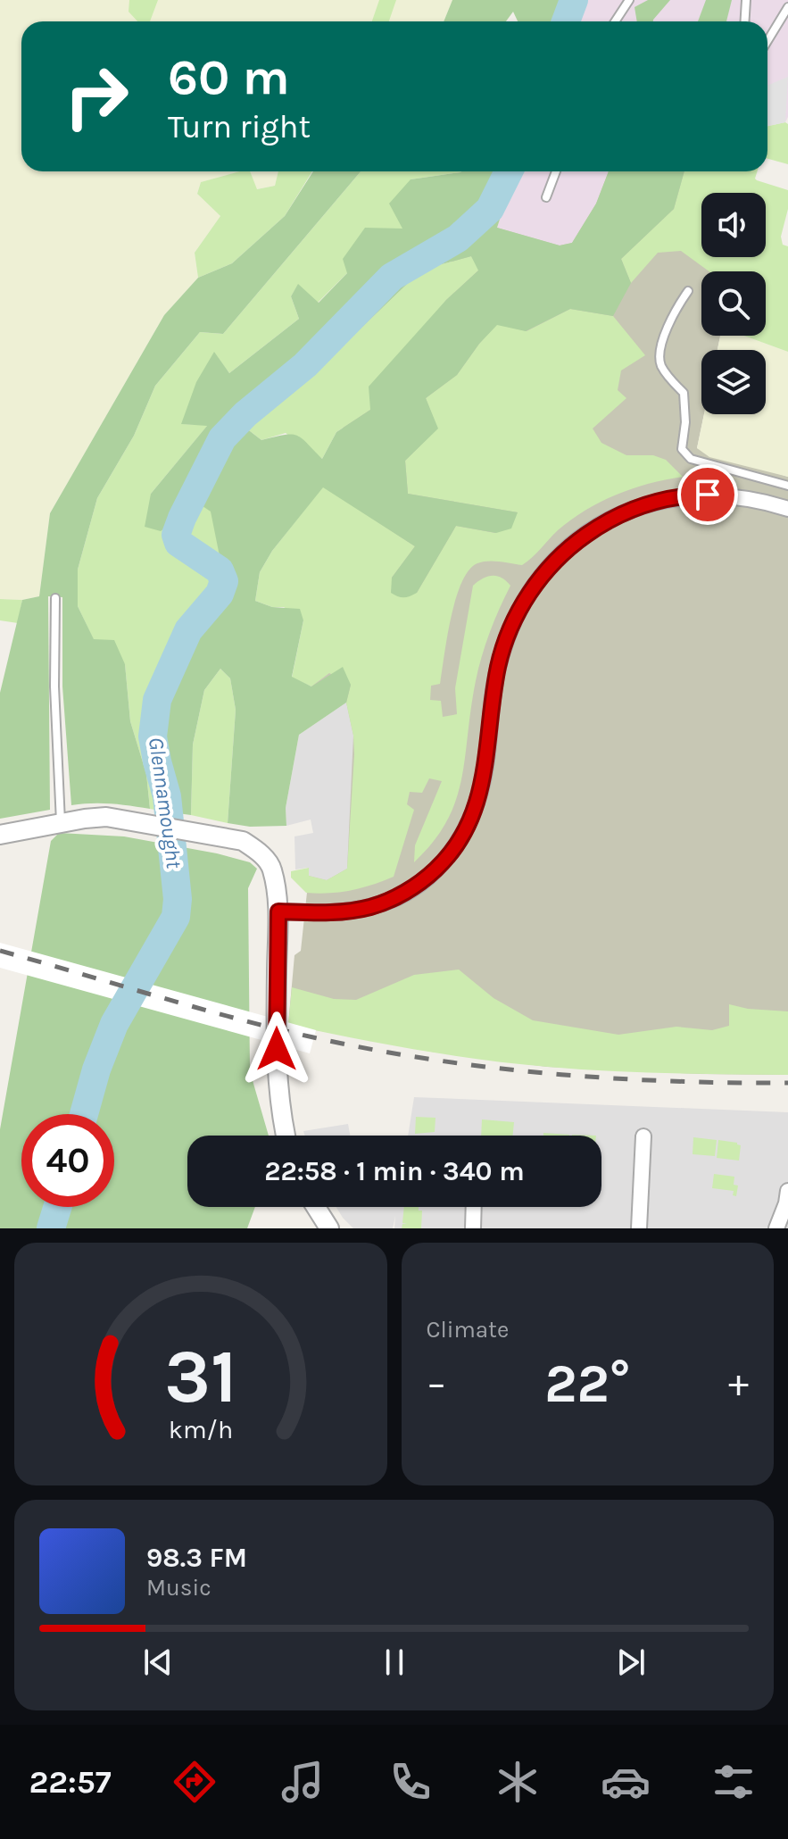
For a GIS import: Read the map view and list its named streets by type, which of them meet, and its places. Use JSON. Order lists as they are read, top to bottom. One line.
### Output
{"water":["Glennamought"],"page":{"turn":["60 m","Turn right"],"limit":"40","trip":"22:58 · 1 min · 340 m","tile":"Climate","heat":["−","22°","+"],"song":["98.3 FM","Music"],"tabs":"22:57","gauge":["31","km/h"]}}
